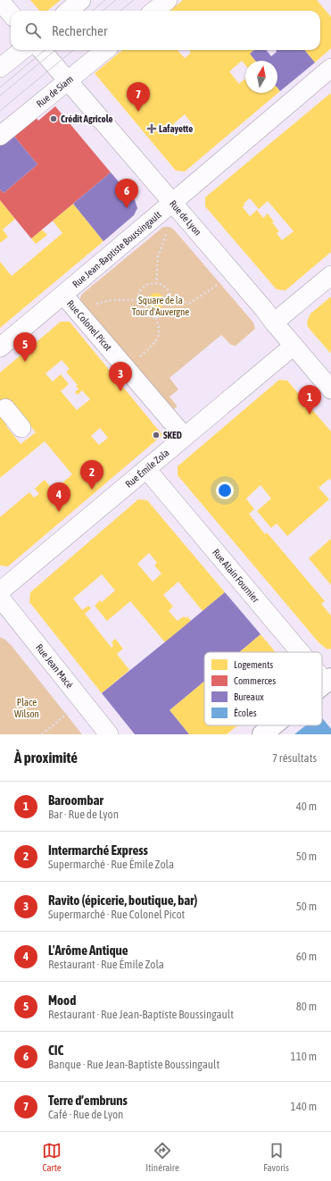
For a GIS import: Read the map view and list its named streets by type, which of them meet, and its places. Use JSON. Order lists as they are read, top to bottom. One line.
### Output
{"streets":{"street":["Rue de Siam","Rue de Lyon","Rue Jean-Baptiste Boussingault","Rue Colonel Picot","Rue Émile Zola","Rue Alain Fournier","Rue Jean Macé"]},"crossings":[["Rue de Siam","Rue de Lyon"],["Rue de Lyon","Rue Jean-Baptiste Boussingault"],["Rue de Lyon","Rue Émile Zola"],["Rue Jean-Baptiste Boussingault","Rue Colonel Picot"],["Rue Colonel Picot","Rue Émile Zola"],["Rue Émile Zola","Rue Alain Fournier"]],"parks":["Square de la Tour d'Auvergne","Place Wilson"],"places":{"other":["Crédit Agricole","SKED"],"health":["Lafayette"]},"legend":["Logements","Commerces","Bureaux","Écoles"],"north":"top","page":{"search":"Rechercher","pins":["7","6","5","3","1","2","4"],"heading":["À proximité","7 résultats"],"list":[{"mark":"1","name":"Baroombar","note":"Bar · Rue de Lyon","value":"40 m"},{"mark":"2","name":"Intermarché Express","note":"Supermarché · Rue Émile Zola","value":"50 m"},{"mark":"3","name":"Ravito (épicerie, boutique, bar)","note":"Supermarché · Rue Colonel Picot","value":"50 m"},{"mark":"4","name":"L'Arôme Antique","note":"Restaurant · Rue Émile Zola","value":"60 m"},{"mark":"5","name":"Mood","note":"Restaurant · Rue Jean-Baptiste Boussingault","value":"80 m"},{"mark":"6","name":"CIC","note":"Banque · Rue Jean-Baptiste Boussingault","value":"110 m"},{"mark":"7","name":"Terre d’embruns","note":"Café · Rue de Lyon","value":"140 m"}],"nav":["Carte","Itinéraire","Favoris"]}}
